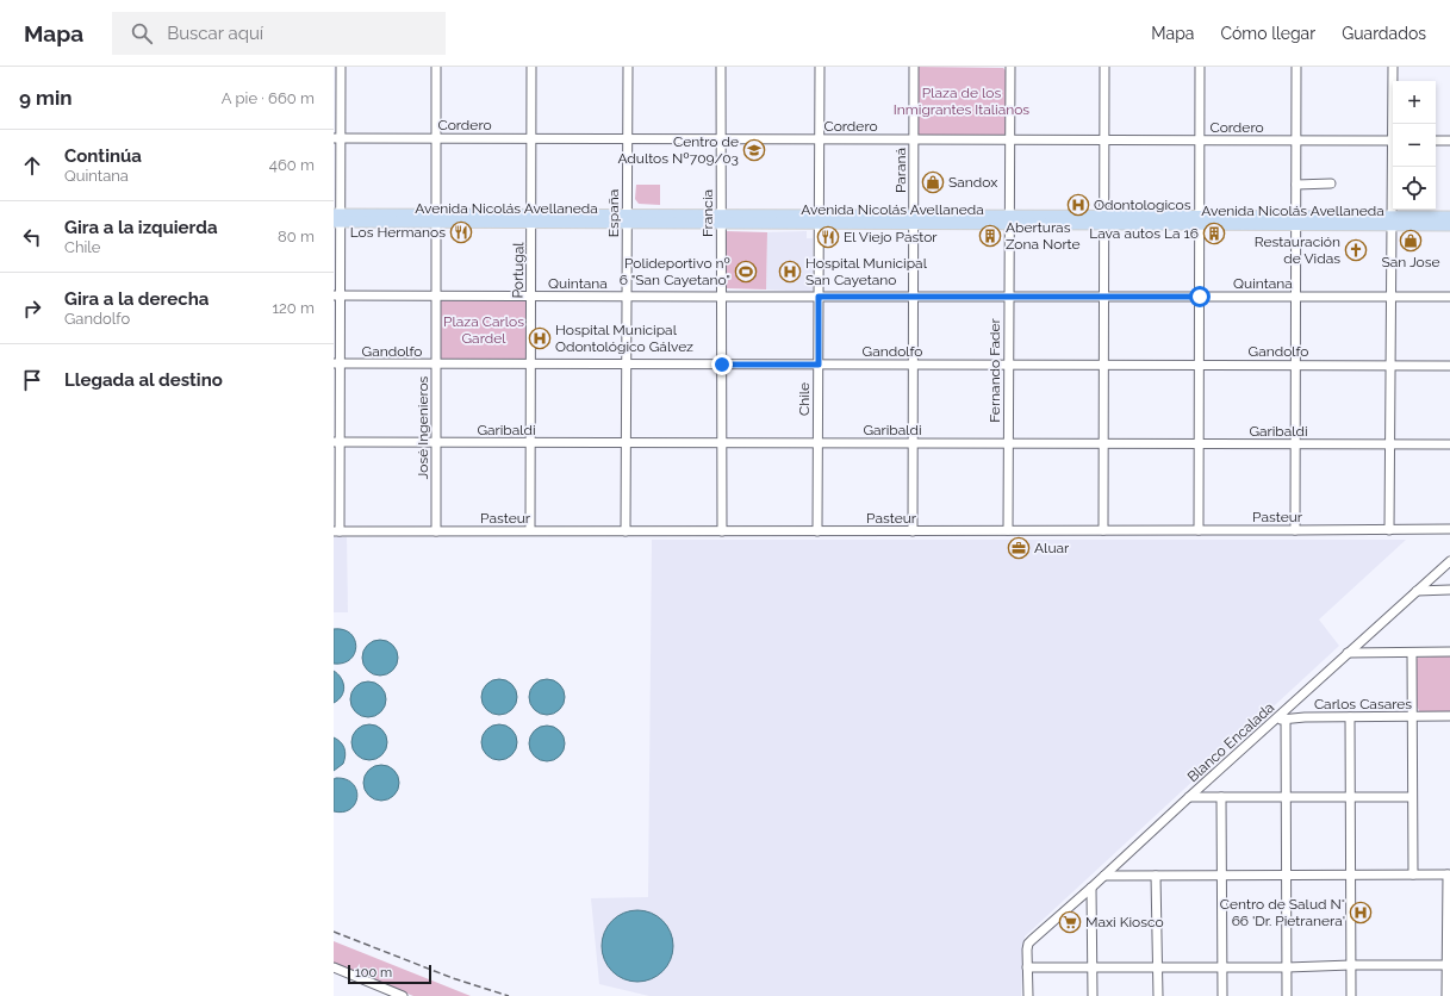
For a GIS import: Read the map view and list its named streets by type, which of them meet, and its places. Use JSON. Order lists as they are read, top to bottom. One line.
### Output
{"streets":{"main road":["Avenida Nicolás Avellaneda"],"street":["Cordero","Paraná","España","Francia","Portugal","Quintana","Gandolfo","Fernando Fader","Chile","José Ingenieros","Garibaldi","Pasteur","Carlos Casares","Blanco Encalada"]},"crossings":[["Cordero","Paraná"],["Cordero","España"],["Cordero","Francia"],["Cordero","Portugal"],["Cordero","Fernando Fader"],["Cordero","Chile"],["Cordero","José Ingenieros"],["Paraná","Avenida Nicolás Avellaneda"],["Paraná","Quintana"],["Paraná","Gandolfo"],["Paraná","Garibaldi"],["Paraná","Pasteur"],["Avenida Nicolás Avellaneda","España"],["Avenida Nicolás Avellaneda","Francia"],["Avenida Nicolás Avellaneda","Portugal"],["Avenida Nicolás Avellaneda","Fernando Fader"],["Avenida Nicolás Avellaneda","Chile"],["Avenida Nicolás Avellaneda","José Ingenieros"],["España","Quintana"],["España","Gandolfo"],["España","Garibaldi"],["España","Pasteur"],["Francia","Quintana"],["Francia","Gandolfo"],["Francia","Garibaldi"],["Francia","Pasteur"],["Portugal","Quintana"],["Portugal","Gandolfo"],["Portugal","Garibaldi"],["Portugal","Pasteur"],["Quintana","Fernando Fader"],["Quintana","Chile"],["Quintana","José Ingenieros"],["Gandolfo","Fernando Fader"],["Gandolfo","Chile"],["Gandolfo","José Ingenieros"],["Fernando Fader","Garibaldi"],["Fernando Fader","Pasteur"],["Chile","Garibaldi"],["Chile","Pasteur"],["José Ingenieros","Garibaldi"],["José Ingenieros","Pasteur"],["Carlos Casares","Blanco Encalada"]],"parks":["Plaza de los Inmigrantes Italianos","Plaza Carlos Gardel"],"places":{"school or university":["Centro de Adultos Nº709/03"],"shop":["Sandox","San Jose"],"hospital":["Odontologicos","Hospital Municipal San Cayetano","Hospital Municipal Odontológico Gálvez","Centro de Salud N° 66 'Dr. Pietranera'"],"restaurant":["Los Hermanos","El Viejo Pastor"],"building":["Lava autos La 16","Aberturas Zona Norte"],"church":["Restauración de Vidas"],"sports":["Polideportivo nº 6 \"San Cayetano\""],"office":["Aluar"],"supermarket":["Maxi Kiosco"]},"scale_bar":"100 m","page":{"header":"Mapa","search":"Buscar aquí","nav":["Mapa","Cómo llegar","Guardados"],"heading":["9 min","A pie · 660 m"],"map_buttons":["+","−"],"list":[["Continúa","Quintana","460 m"],["Gira a la izquierda","Chile","80 m"],["Gira a la derecha","Gandolfo","120 m"],"Llegada al destino"],"scale":"100 m"}}
